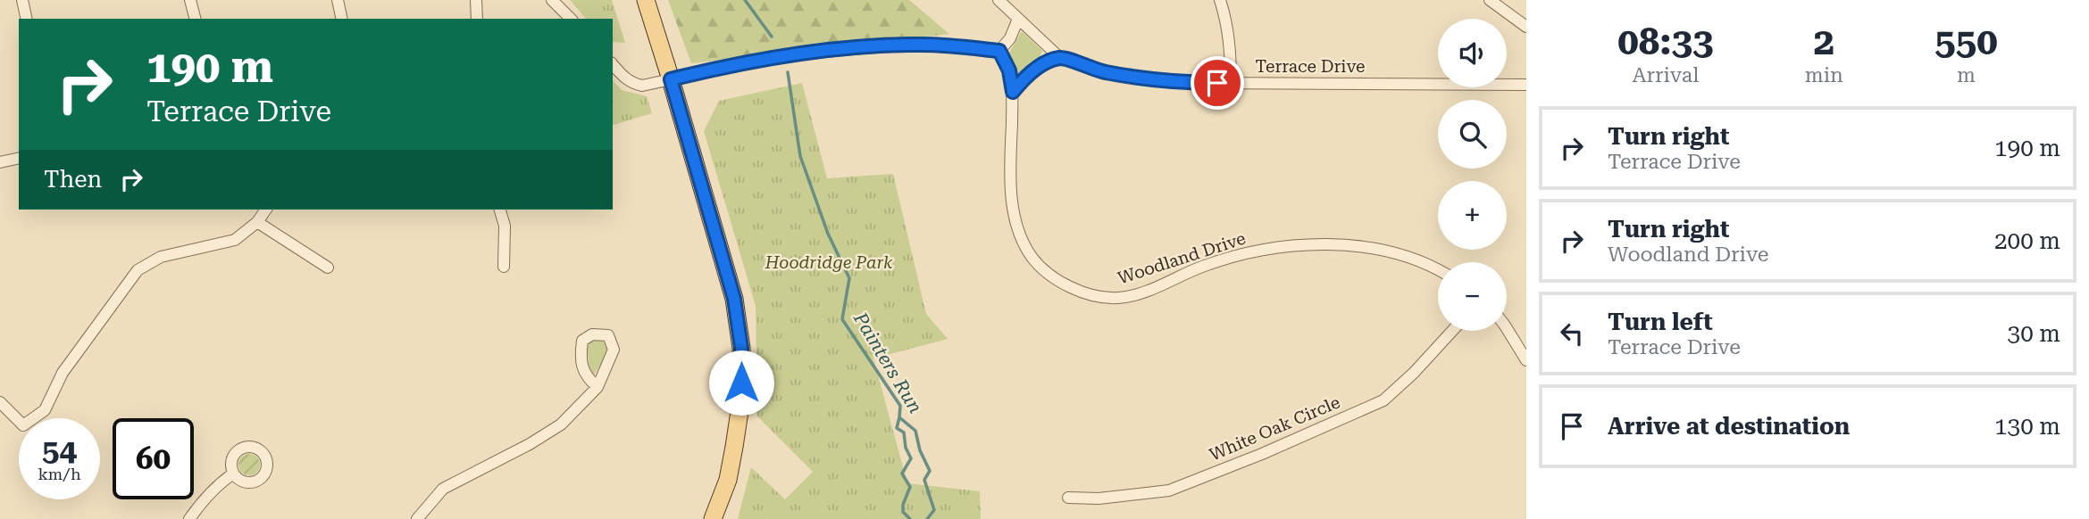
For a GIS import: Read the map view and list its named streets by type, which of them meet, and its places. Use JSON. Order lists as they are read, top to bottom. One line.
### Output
{"streets":{"street":["Terrace Drive","Woodland Drive","White Oak Circle"]},"water":["Painters Run"],"parks":["Hoodridge Park"],"page":{"eta":["08:33","Arrival","2","min","550","m"],"map_buttons":["+","−"],"turn":["190 m","Terrace Drive"],"list":[{"name":"Turn right","note":"Terrace Drive","value":"190 m"},{"name":"Turn right","note":"Woodland Drive","value":"200 m"},{"name":"Turn left","note":"Terrace Drive","value":"30 m"},{"name":"Arrive at destination","value":"130 m"}],"then":"Then","speed":"54 km/h","limit":"60"}}
